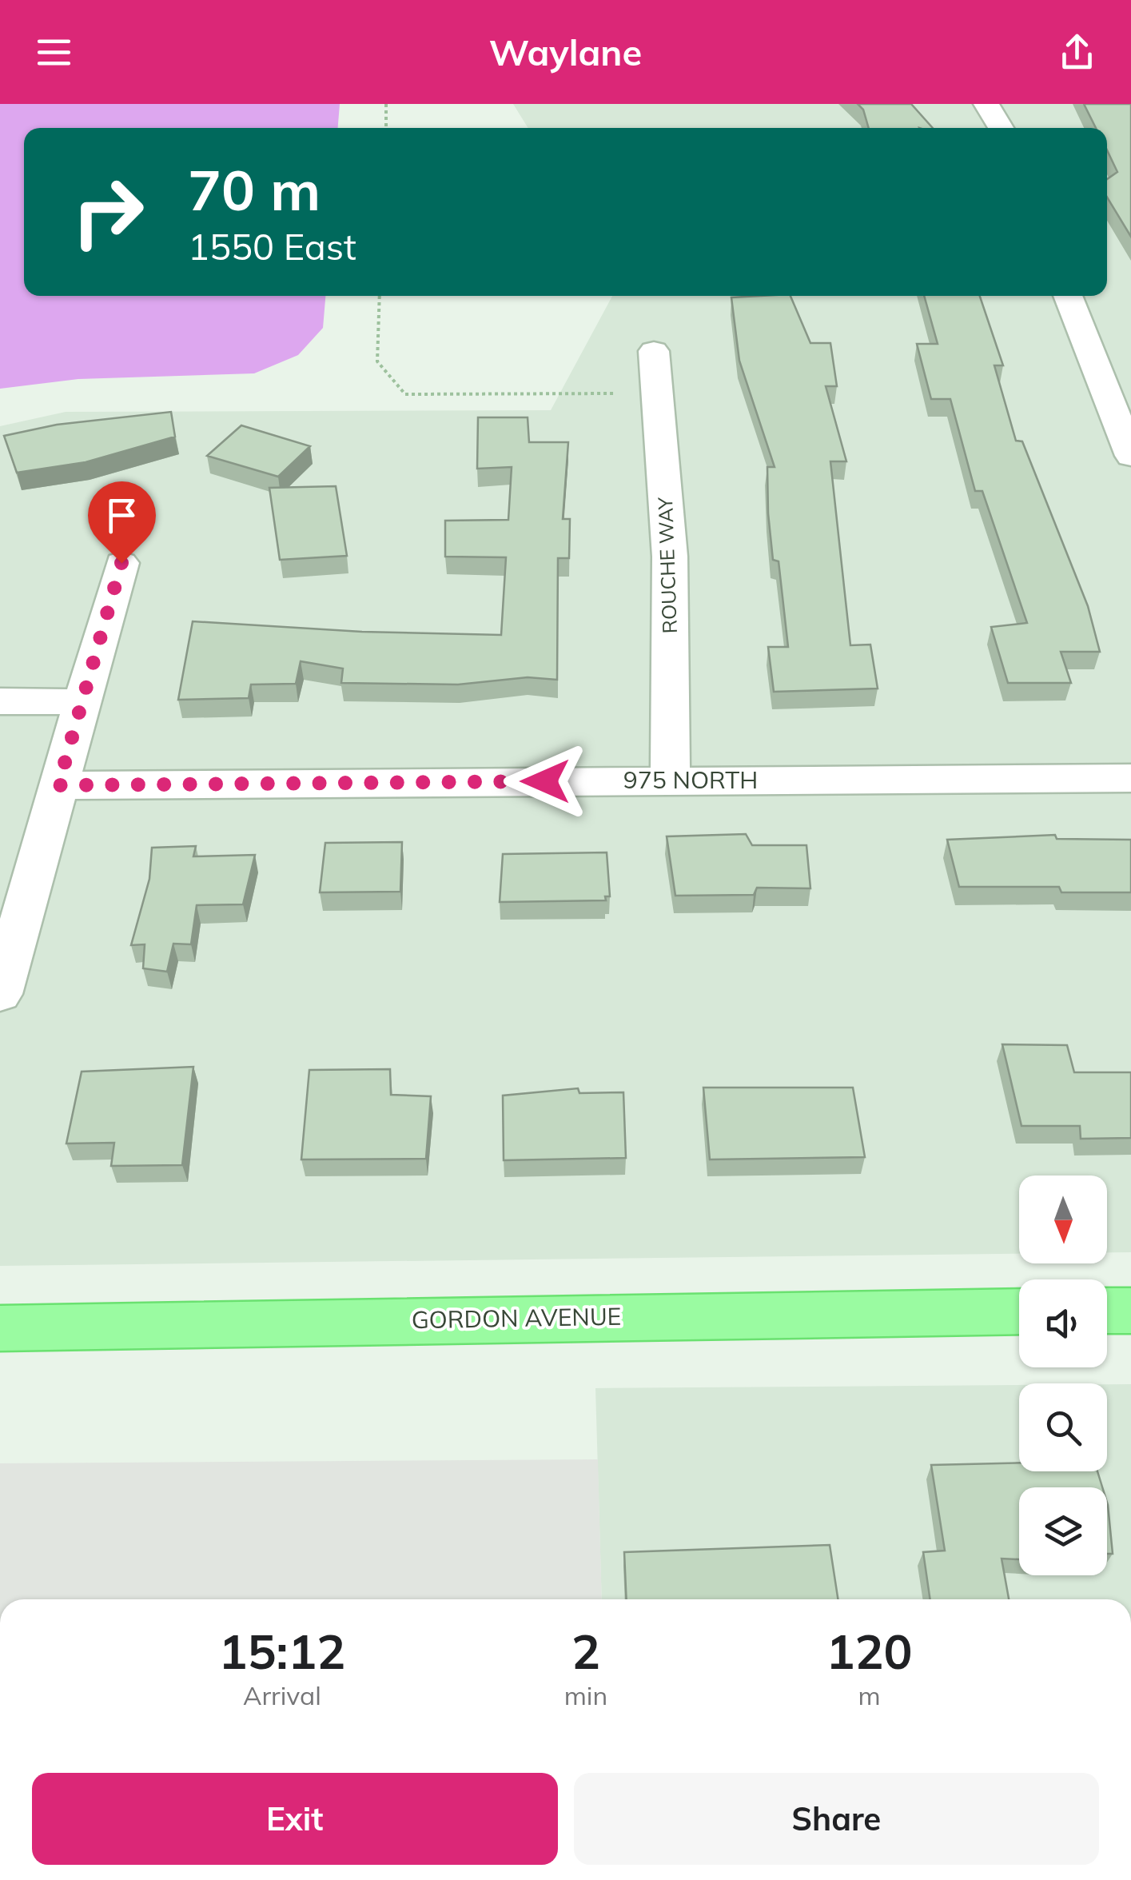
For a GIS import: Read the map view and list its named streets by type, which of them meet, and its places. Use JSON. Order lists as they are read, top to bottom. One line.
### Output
{"streets":{"main road":["GORDON AVENUE"],"street":["ROUCHE WAY","975 NORTH"]},"crossings":[["ROUCHE WAY","975 NORTH"]],"north":"bottom","page":{"header":"Waylane","turn":["70 m","1550 East"],"eta":["15:12","Arrival","2","min","120","m"],"buttons":["Exit","Share"]}}
